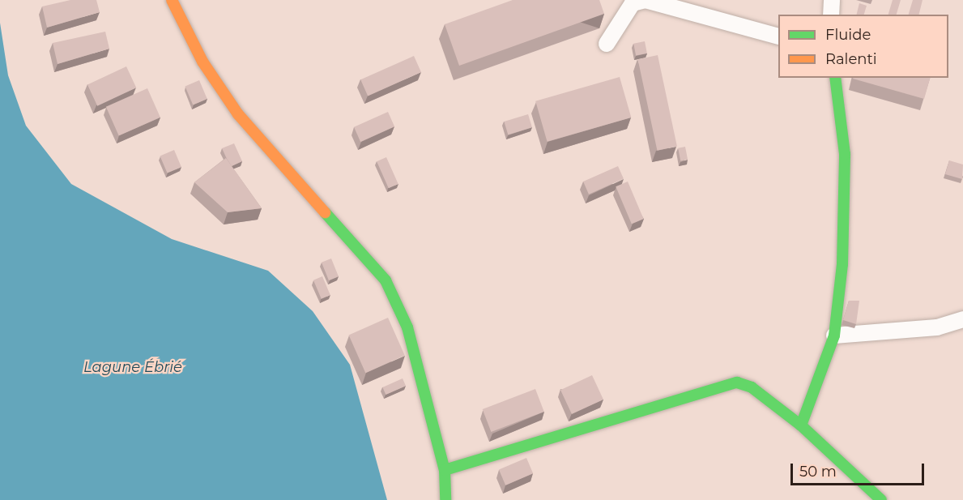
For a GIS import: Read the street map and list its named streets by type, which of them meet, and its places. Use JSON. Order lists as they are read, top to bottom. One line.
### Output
{"water":["Lagune Ébrié"],"legend":["Fluide","Ralenti"],"scale_bar":"50 m"}
